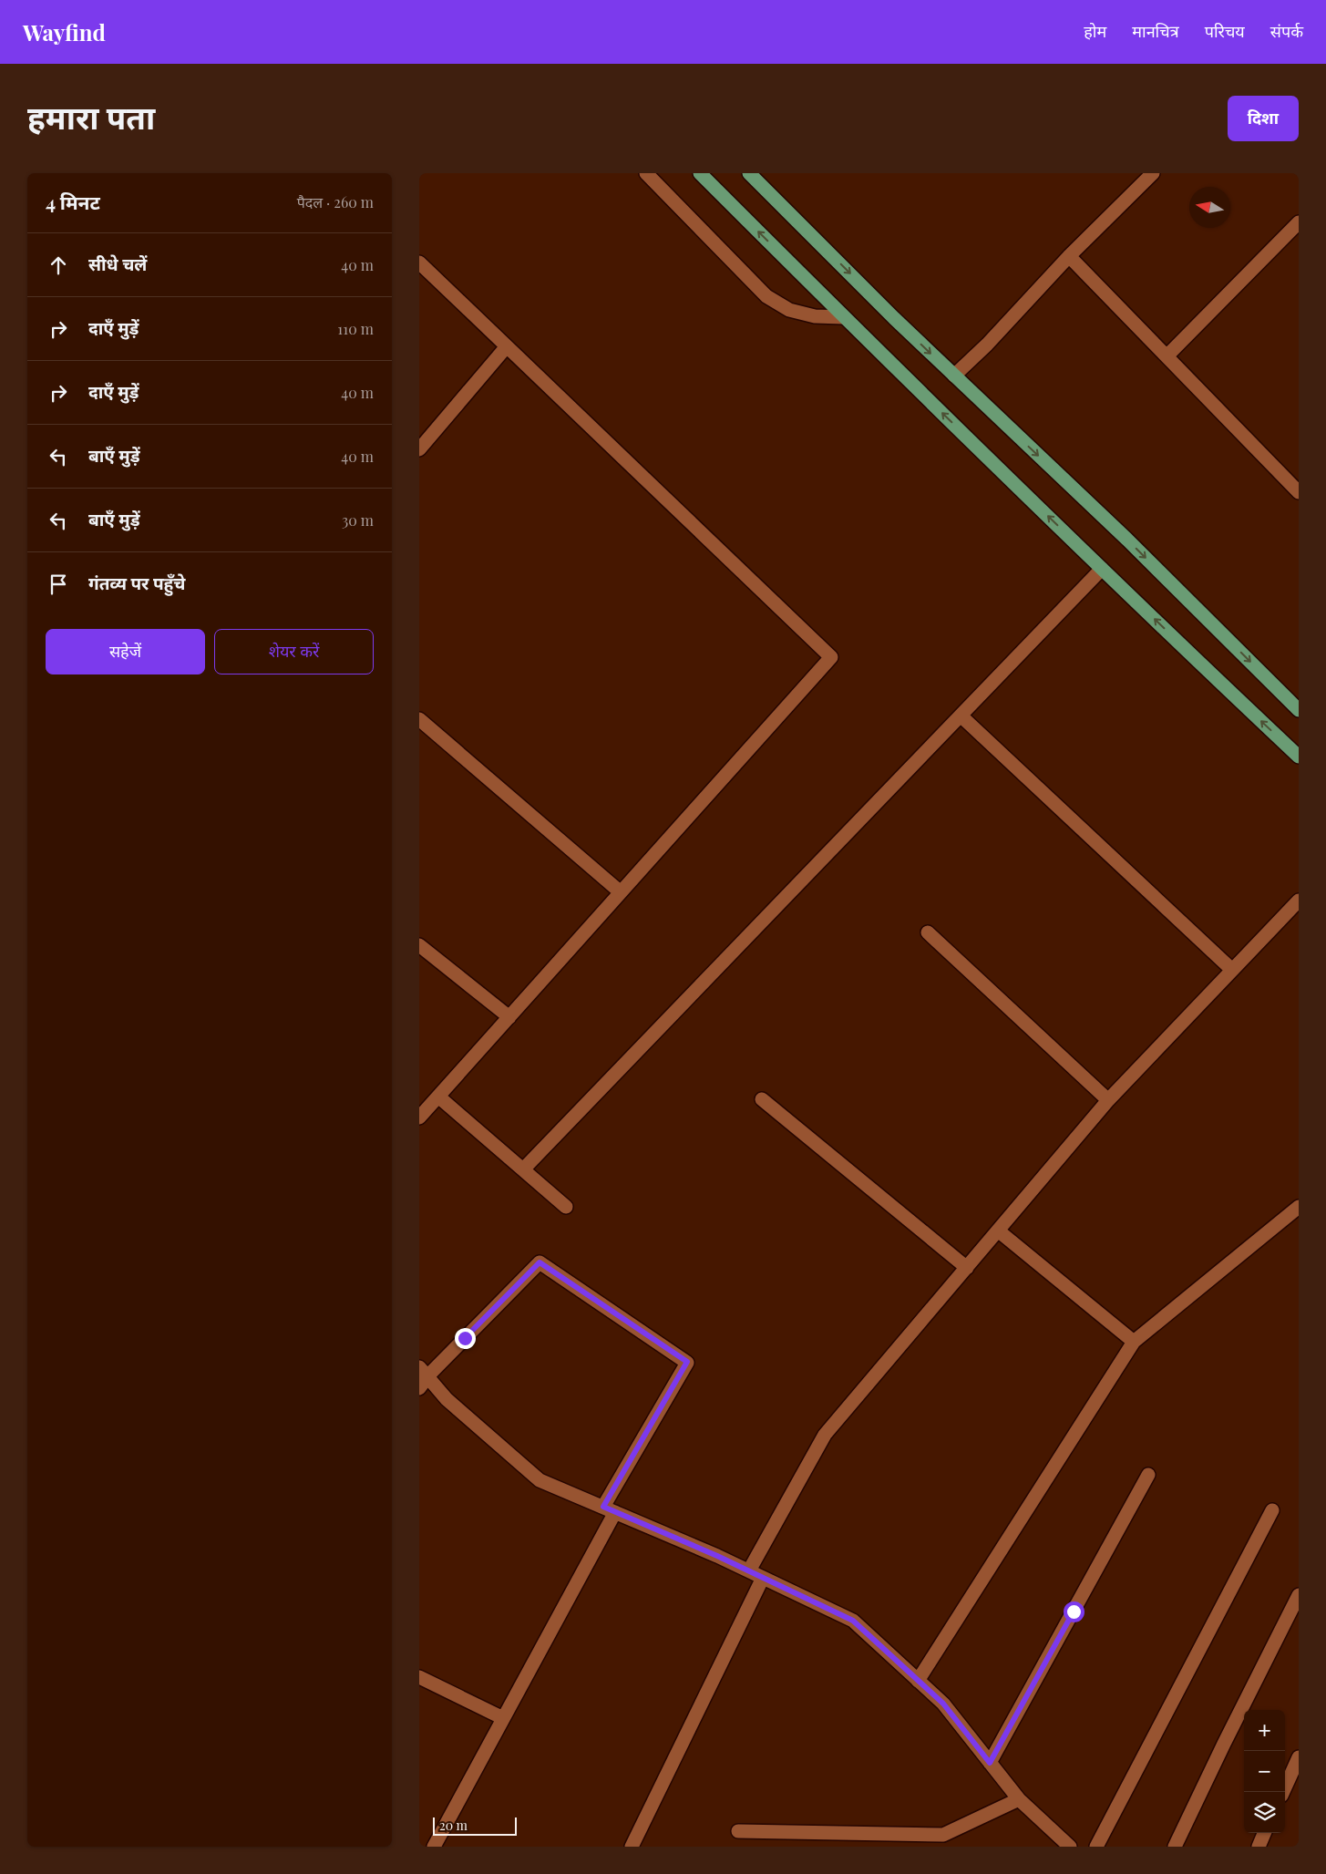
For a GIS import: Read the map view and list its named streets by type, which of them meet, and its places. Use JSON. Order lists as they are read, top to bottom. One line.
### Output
{"scale_bar":"20 m","north":"left","page":{"header":"Wayfind","nav":["होम","मानचित्र","परिचय","संपर्क"],"title":"हमारा पता","buttons":["दिशा",["सहेजें","शेयर करें"]],"heading":["4 मिनट","पैदल · 260 m"],"list":[["सीधे चलें","40 m"],["दाएँ मुड़ें","110 m"],["दाएँ मुड़ें","40 m"],["बाएँ मुड़ें","40 m"],["बाएँ मुड़ें","30 m"],"गंतव्य पर पहुँचे"],"map_buttons":["+","−"],"scale":"20 m"}}
